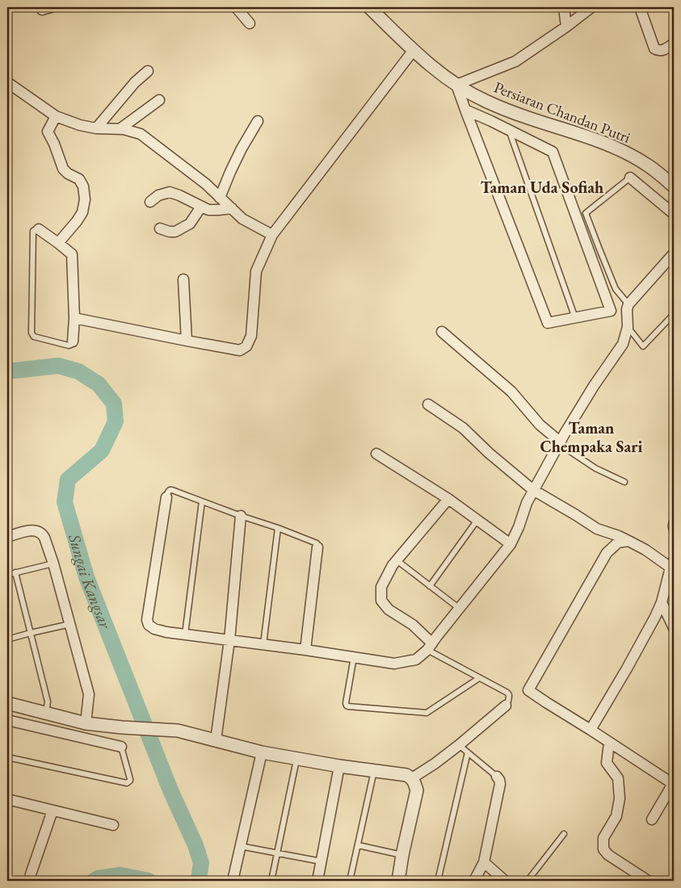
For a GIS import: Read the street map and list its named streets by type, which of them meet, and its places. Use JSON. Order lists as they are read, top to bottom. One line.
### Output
{"streets":{"street":["Persiaran Chandan Putri"]},"districts":["Taman Uda Sofiah","Taman Chempaka Sari"],"water":["Sungai Kangsar"]}
